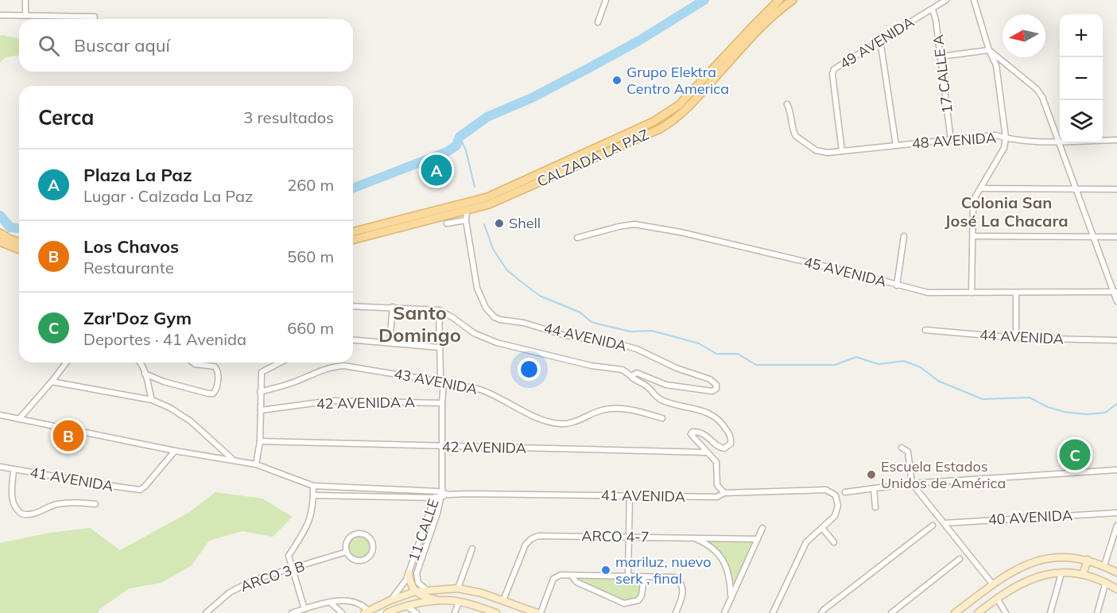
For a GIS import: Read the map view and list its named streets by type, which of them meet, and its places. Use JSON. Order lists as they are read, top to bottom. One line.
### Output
{"streets":{"main road":["CALZADA LA PAZ"],"street":["49 AVENIDA","17 CALLE A","48 AVENIDA","45 AVENIDA","44 AVENIDA","43 AVENIDA","42 AVENIDA A","42 AVENIDA","41 AVENIDA","40 AVENIDA","11 CALLE","ARCO 4-7","ARCO 3 B"]},"crossings":[["49 AVENIDA","17 CALLE A"],["49 AVENIDA","48 AVENIDA"],["17 CALLE A","48 AVENIDA"],["CALZADA LA PAZ","44 AVENIDA"],["44 AVENIDA","42 AVENIDA"],["42 AVENIDA","11 CALLE"],["41 AVENIDA","11 CALLE"]],"districts":["Colonia San José La Chacara","Santo Domingo"],"places":["Grupo Elektra Centro America","Shell","Escuela Estados Unidos de América","mariluz, nuevo serk , final"],"north":"left","page":{"map_buttons":["+","−"],"search":"Buscar aquí","heading":["Cerca","3 resultados"],"list":[{"mark":"A","name":"Plaza La Paz","note":"Lugar · Calzada La Paz","value":"260 m"},{"mark":"B","name":"Los Chavos","note":"Restaurante","value":"560 m"},{"mark":"C","name":"Zar'Doz Gym","note":"Deportes · 41 Avenida","value":"660 m"}],"pins":["A","B","C"]}}
